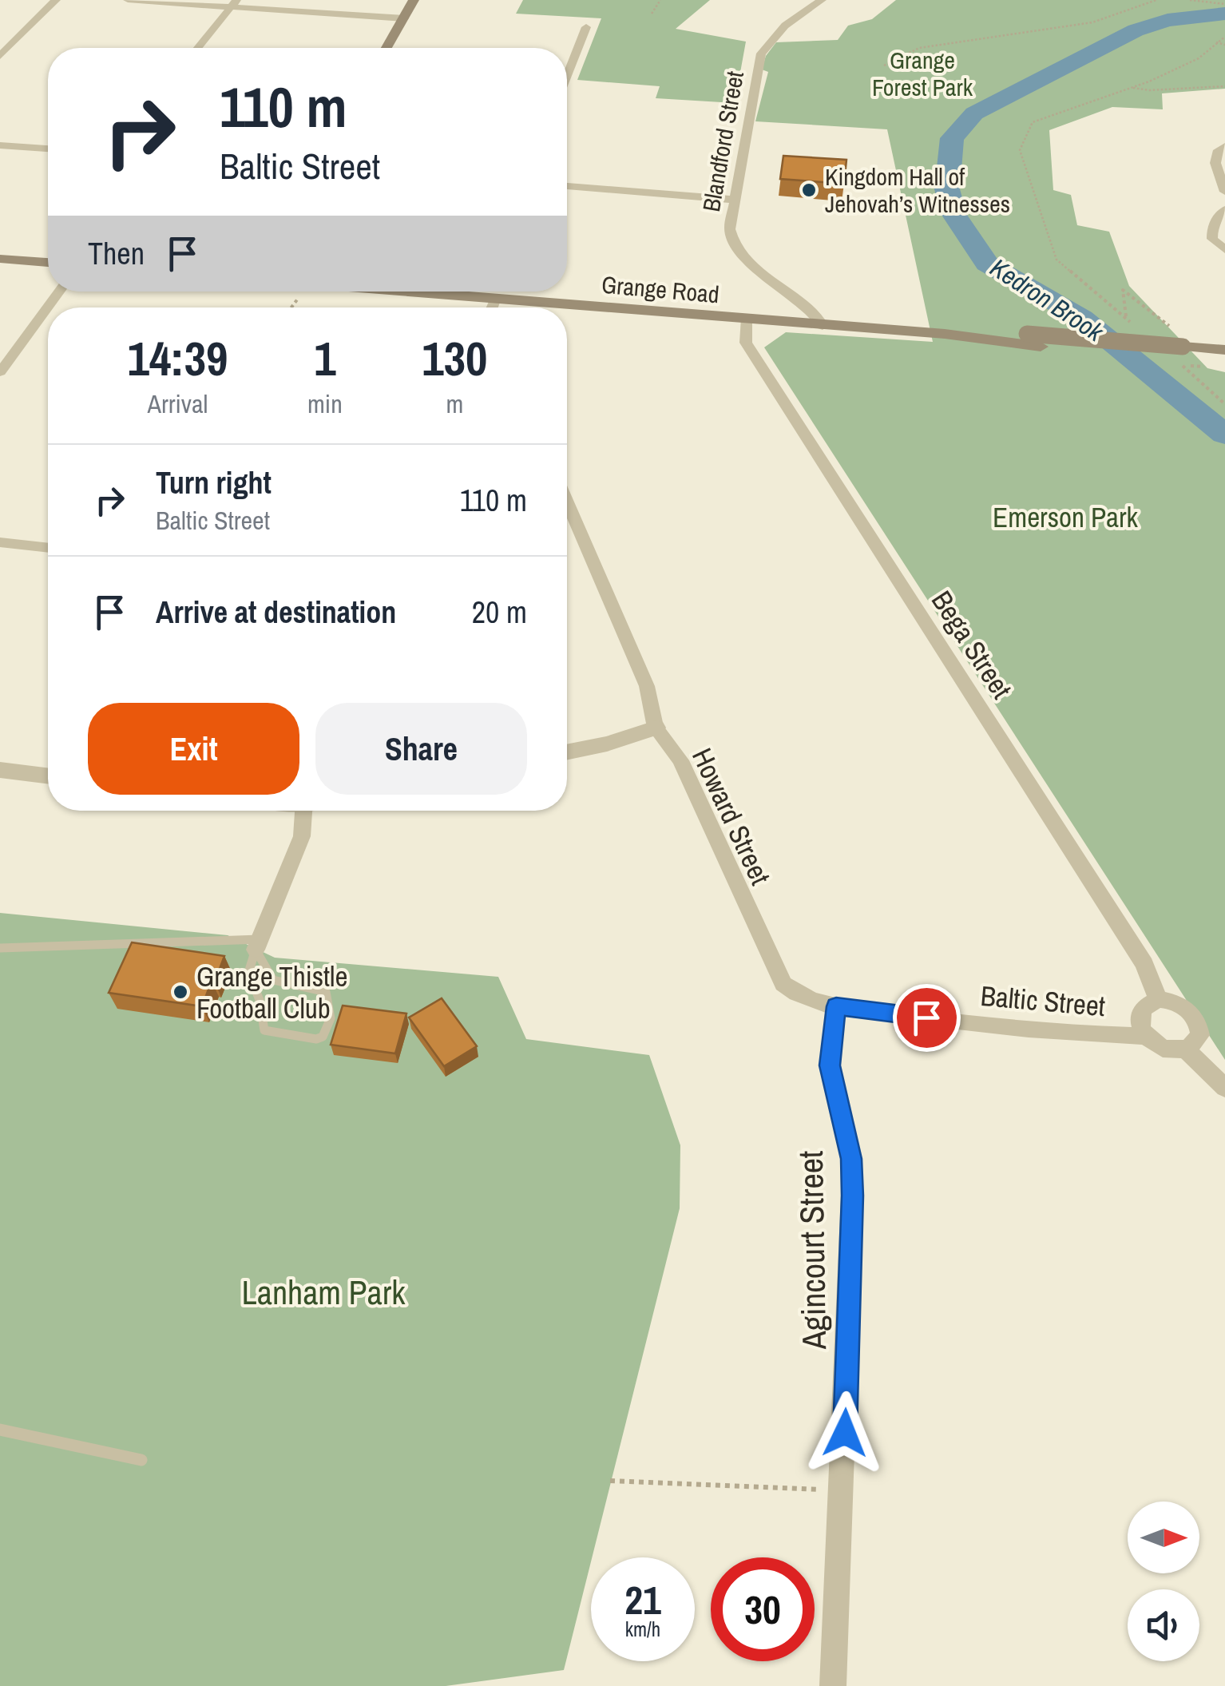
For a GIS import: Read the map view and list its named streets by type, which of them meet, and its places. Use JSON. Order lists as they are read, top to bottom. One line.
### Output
{"streets":{"main road":["Grange Road"],"street":["Blandford Street","Bega Street","Howard Street","Baltic Street","Agincourt Street"]},"crossings":[["Blandford Street","Grange Road"],["Grange Road","Bega Street"],["Bega Street","Baltic Street"],["Howard Street","Baltic Street"],["Baltic Street","Agincourt Street"]],"water":["Kedron Brook"],"parks":["Grange Forest Park","Emerson Park","Lanham Park"],"places":["Kingdom Hall of Jehovah’s Witnesses","Grange Thistle Football Club"],"north":"right","page":{"turn":["110 m","Baltic Street"],"then":"Then","eta":["14:39","Arrival","1","min","130","m"],"list":[{"name":"Turn right","note":"Baltic Street","value":"110 m"},{"name":"Arrive at destination","value":"20 m"}],"buttons":["Exit","Share"],"speed":"21 km/h","limit":"30"}}
